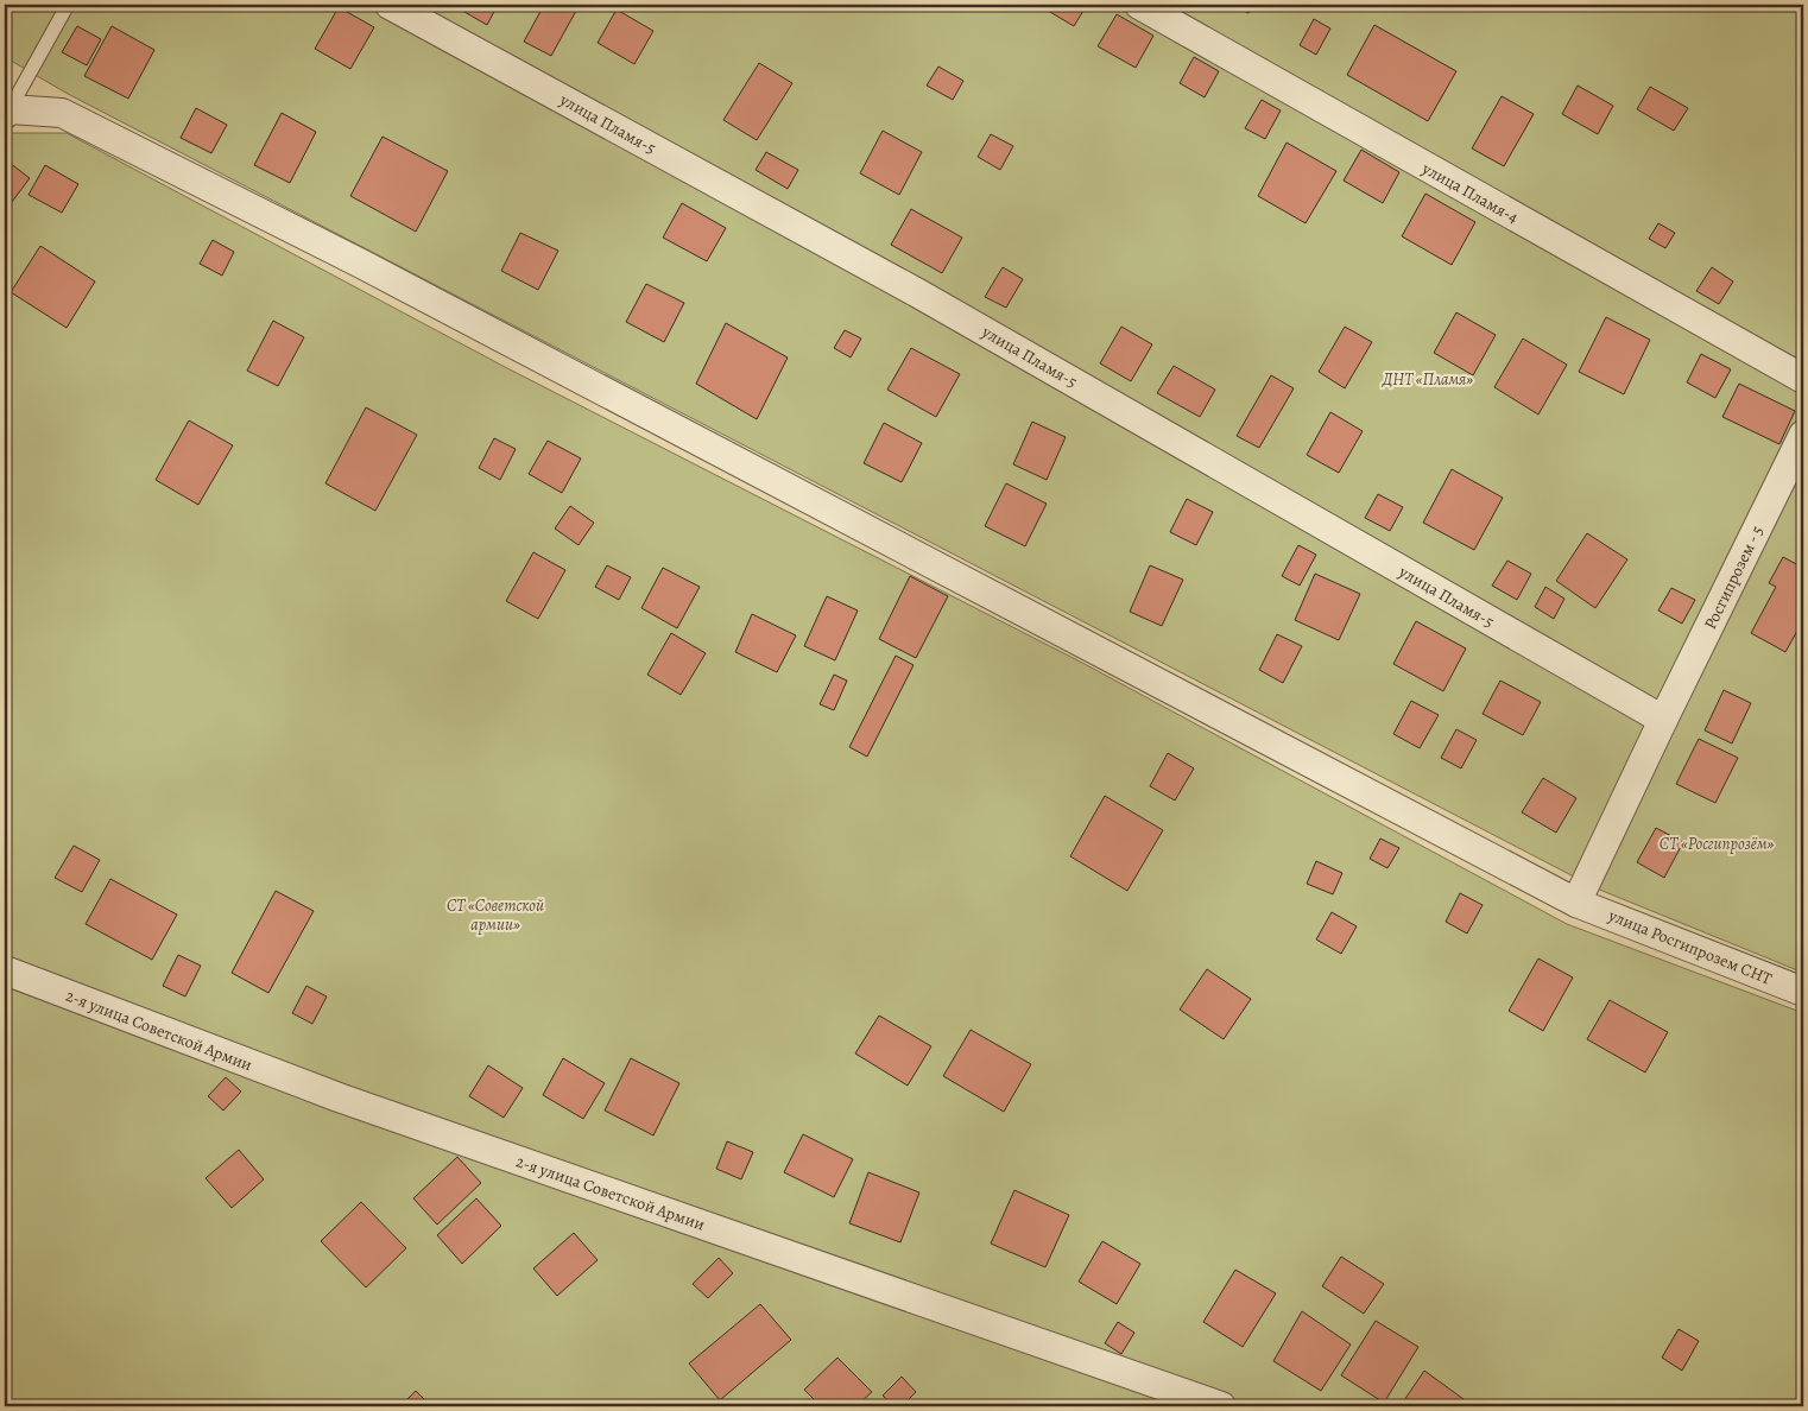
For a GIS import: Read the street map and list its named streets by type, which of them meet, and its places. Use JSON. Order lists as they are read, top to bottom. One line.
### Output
{"streets":{"street":["улица Пламя-5","улица Пламя-4","Росгипрозем - 5","улица Росгипрозем СНТ","2-я улица Советской Армии"]},"crossings":[["улица Пламя-5","Росгипрозем - 5"],["Росгипрозем - 5","улица Росгипрозем СНТ"]],"parks":["ДНТ «Пламя»","СТ «Росгипрозём»","СТ «Советской армии»"]}
